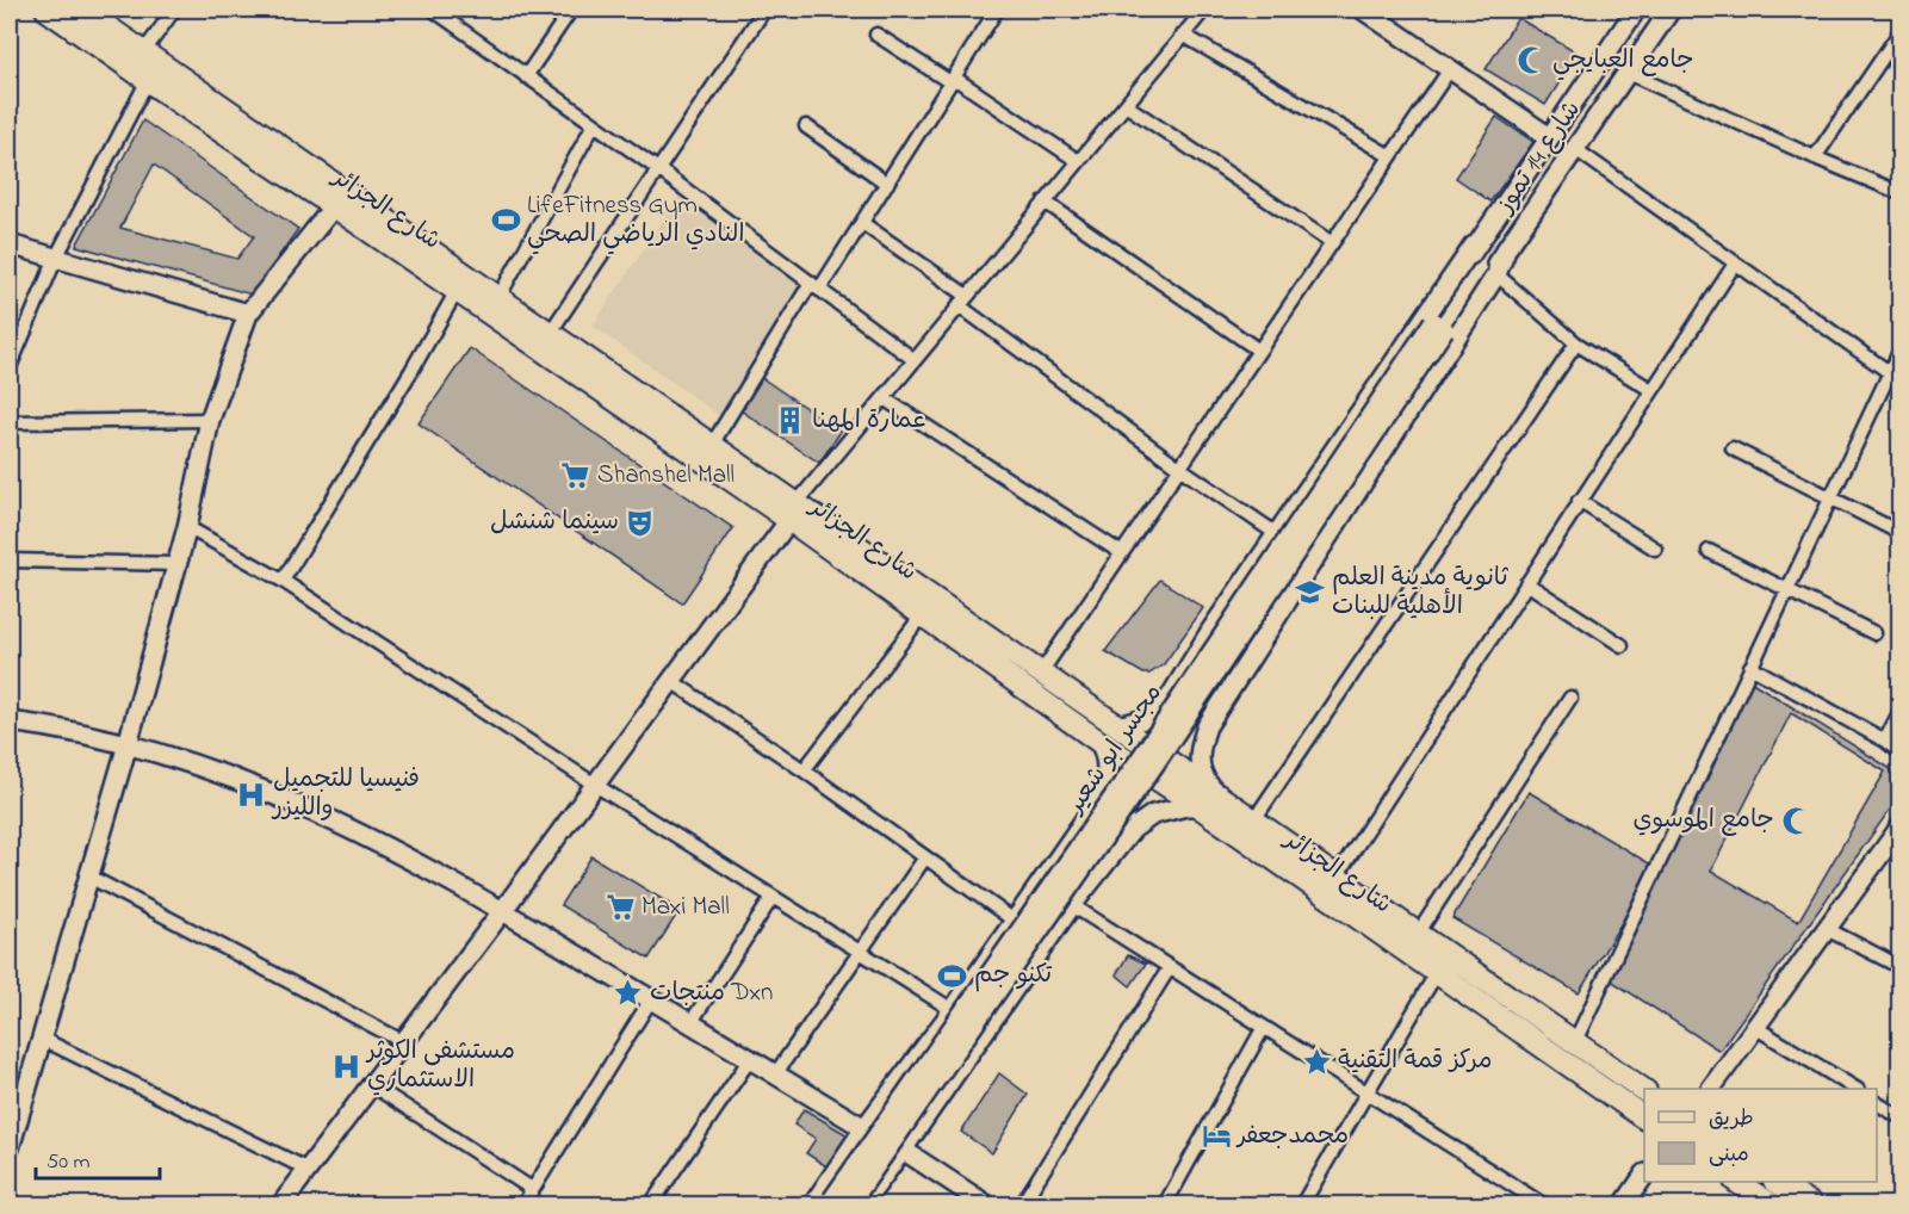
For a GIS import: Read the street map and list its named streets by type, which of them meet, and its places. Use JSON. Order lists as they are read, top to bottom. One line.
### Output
{"streets":{"main road":["شارع 14 تموز","شارع الجزائر","مجسر ابو شعير"]},"crossings":[["شارع 14 تموز","مجسر ابو شعير"]],"places":{"mosque":["جامع العبايجي","جامع الموسوي"],"sports":["LifeFitness Gym النادي الرياضي الصحي","تكنو جم"],"building":["عمارة المهنا"],"supermarket":["Shanshel Mall","Maxi Mall"],"theatre":["سينما شنشل"],"school or university":["ثانوية مدينة العلم الأهلية للبنات"],"hospital":["فنيسيا للتجميل والليزر","مستشفى الكوثر الاستثماري"],"place":["منتجات Dxn","مركز قمة التقنية"],"hotel":["محمدجعفر"]},"legend":["طريق","مبنى"],"scale_bar":"50 m"}
